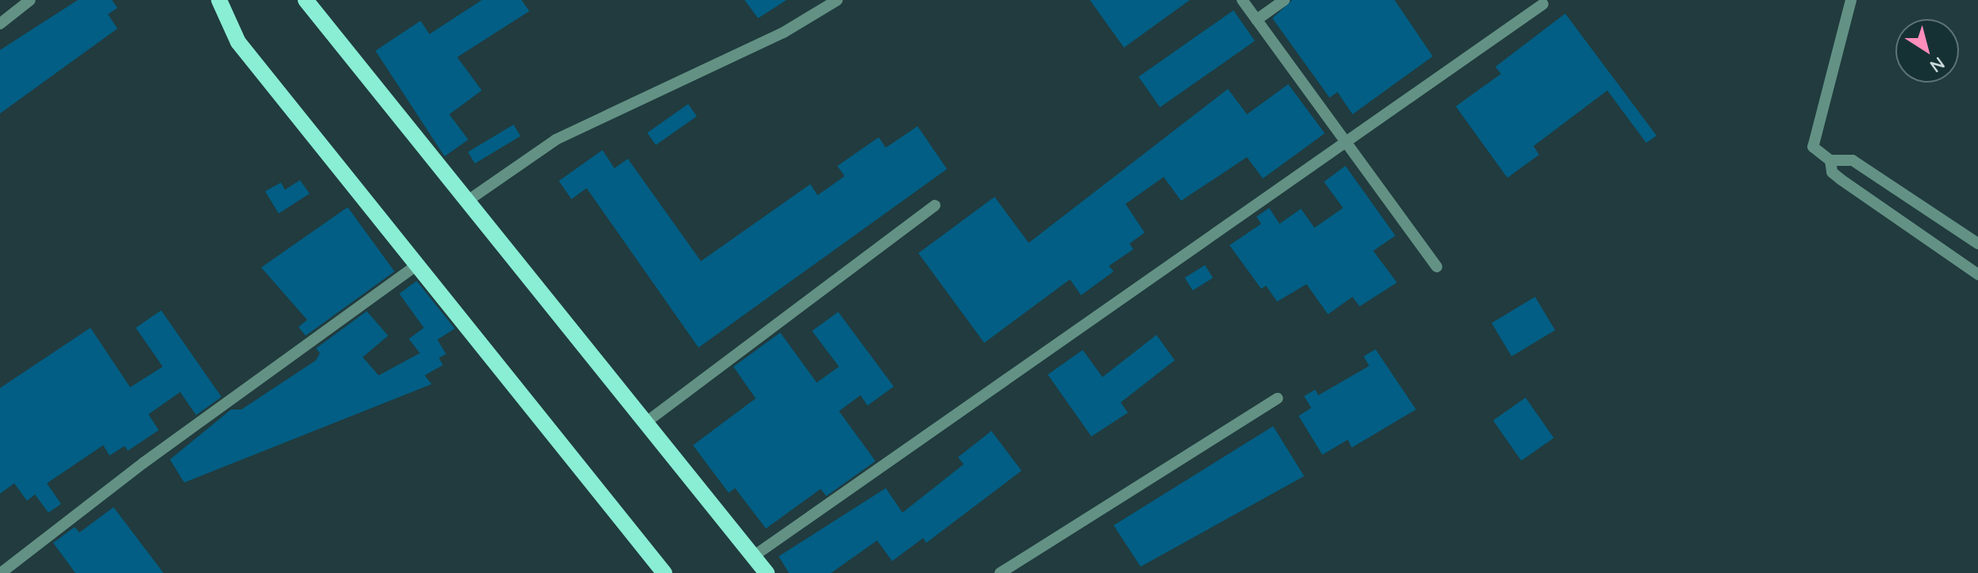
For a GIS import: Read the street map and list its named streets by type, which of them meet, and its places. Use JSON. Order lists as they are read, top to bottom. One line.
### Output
{"north":"bottom right"}
